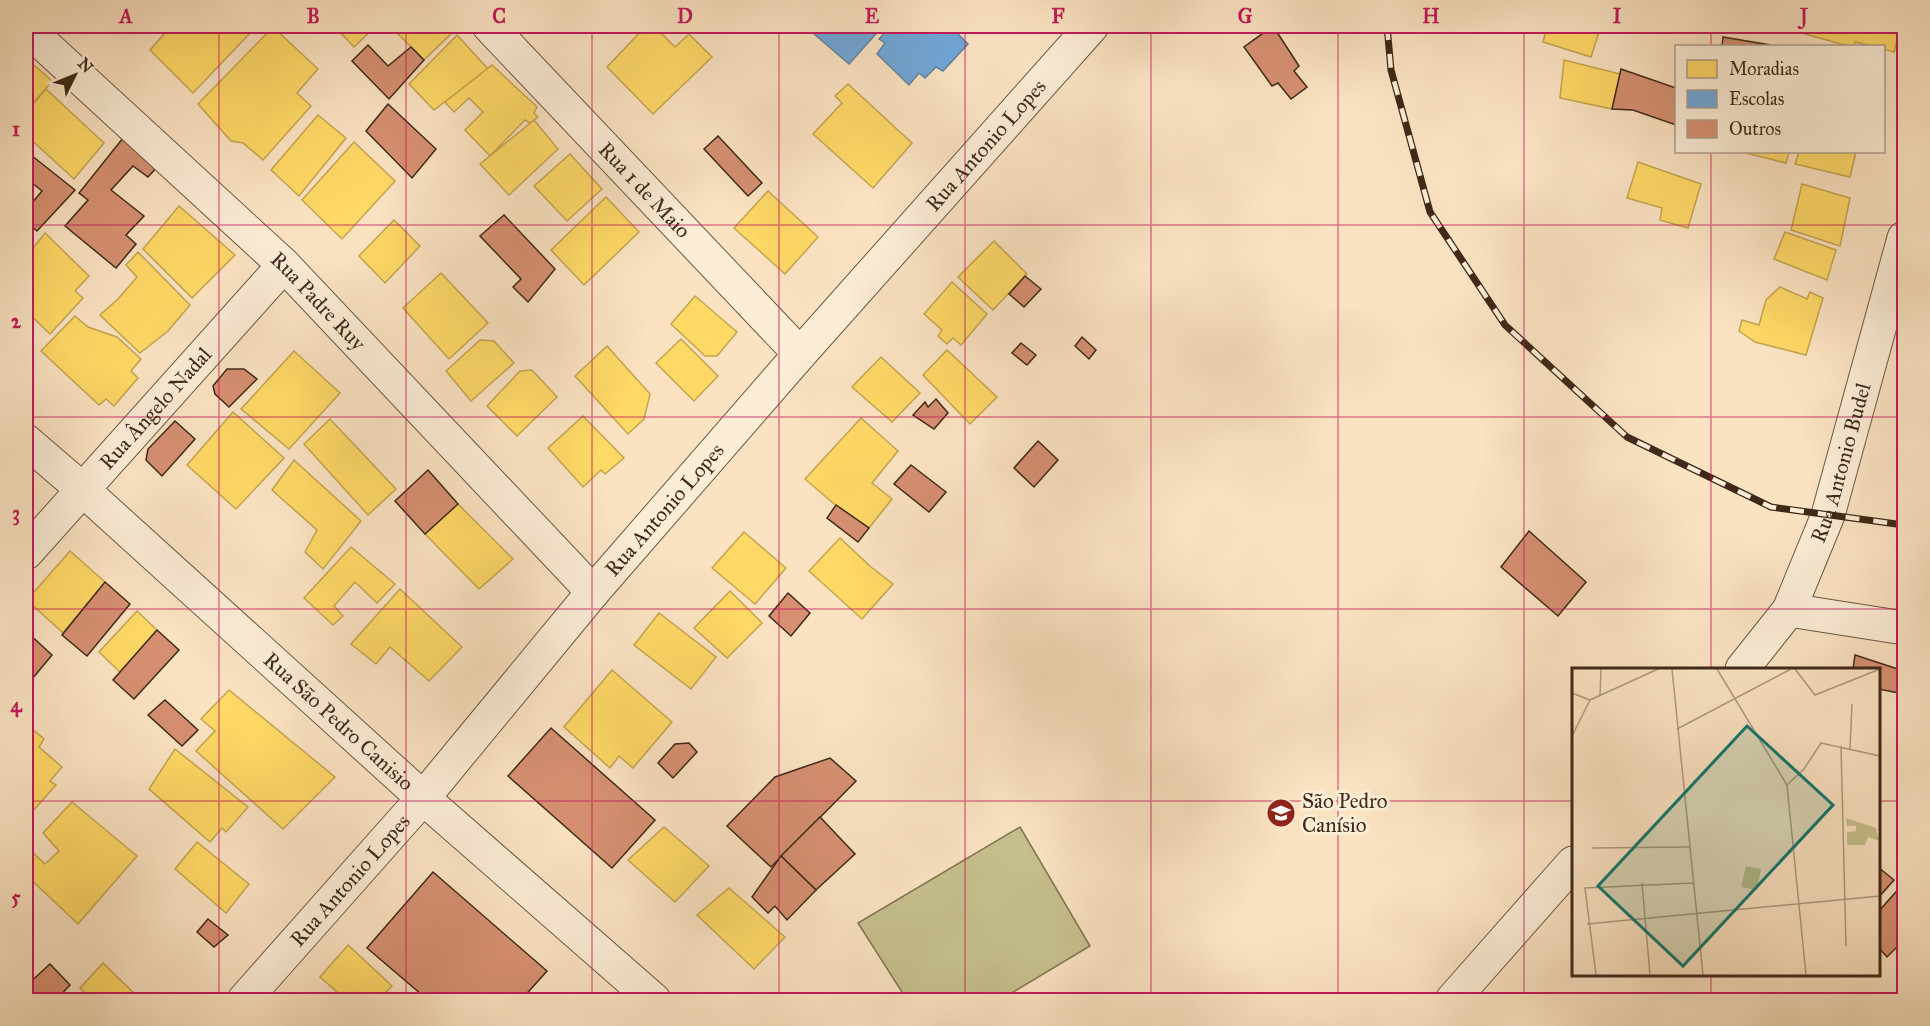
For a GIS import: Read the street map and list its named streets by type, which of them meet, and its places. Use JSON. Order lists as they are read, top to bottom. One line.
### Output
{"streets":{"street":["Rua Antonio Lopes","Rua 1 de Maio","Rua Padre Ruy","Rua Ângelo Nadal","Rua Antonio Budel","Rua São Pedro Canisio"]},"crossings":[["Rua Antonio Lopes","Rua 1 de Maio"],["Rua Antonio Lopes","Rua Padre Ruy"],["Rua Antonio Lopes","Rua São Pedro Canisio"],["Rua Padre Ruy","Rua Ângelo Nadal"],["Rua Ângelo Nadal","Rua São Pedro Canisio"]],"places":{"school or university":["São Pedro Canísio"]},"legend":["Moradias","Escolas","Outros"],"north":"top right","grid":{"columns":["A","B","C","D","E","F","G","H","I","J"],"rows":["1","2","3","4","5"]}}
